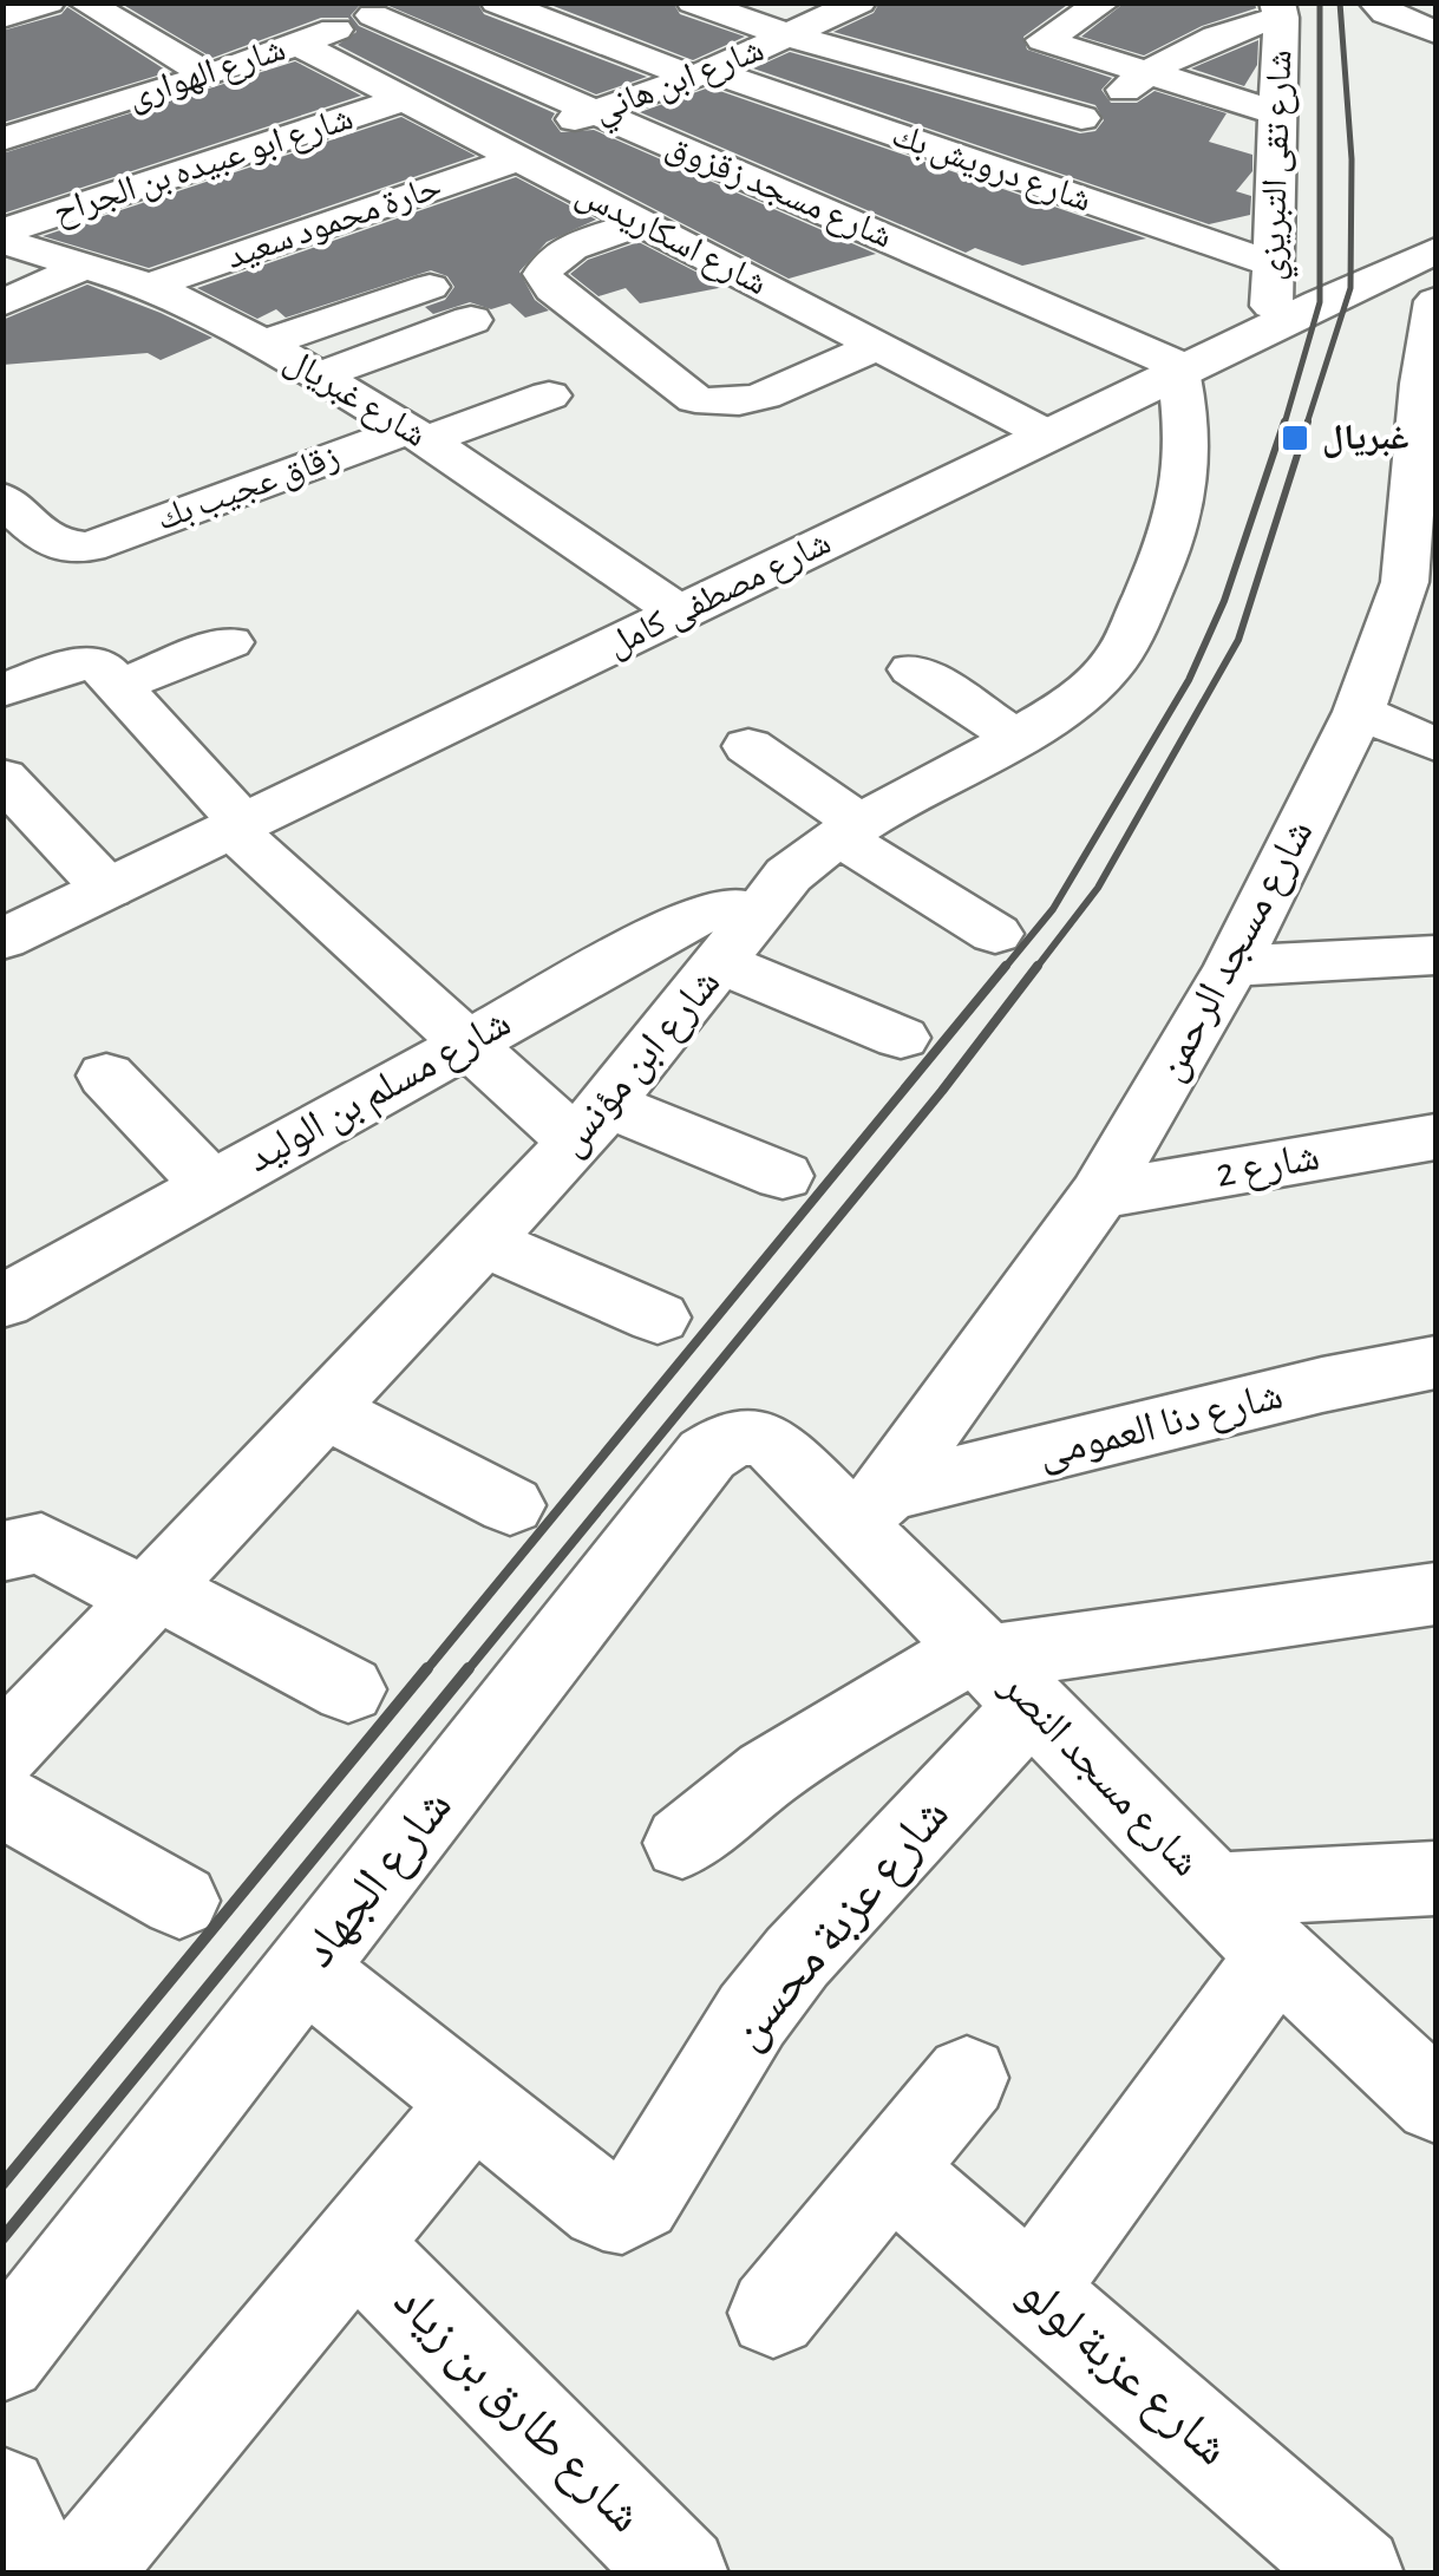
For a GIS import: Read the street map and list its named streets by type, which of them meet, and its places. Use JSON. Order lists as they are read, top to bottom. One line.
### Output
{"streets":{"street":["شارع الهوارى","شارع ابن هاني","شارع ابو عبيده بن الجراح","شارع تقى التبريزي","شارع درويش بك","شارع مسجد زقزوق","حارة محمود سعيد","شارع اسكاريدس","شارع غبريال","زقاق عجيب بك","شارع مصطفى كامل","شارع مسجد الرحمن","شارع ابن مؤنس","شارع مسلم بن الوليد","شارع 2","شارع دنا العمومى","شارع مسجد النصر","شارع الجهاد","شارع عزبة محسن","شارع عزبة لولو","شارع طارق بن زياد"]},"crossings":[["شارع الهوارى","شارع مسجد زقزوق"],["شارع الهوارى","شارع اسكاريدس"],["شارع ابن هاني","شارع درويش بك"],["شارع ابن هاني","شارع مسجد زقزوق"],["شارع ابن هاني","حارة محمود سعيد"],["شارع ابن هاني","شارع اسكاريدس"],["شارع ابو عبيده بن الجراح","شارع اسكاريدس"],["شارع تقى التبريزي","شارع درويش بك"],["شارع تقى التبريزي","شارع مصطفى كامل"],["شارع مسجد زقزوق","شارع مصطفى كامل"],["شارع مسجد زقزوق","شارع ابن مؤنس"],["حارة محمود سعيد","شارع اسكاريدس"],["حارة محمود سعيد","شارع غبريال"],["شارع اسكاريدس","شارع مصطفى كامل"],["شارع غبريال","زقاق عجيب بك"],["شارع غبريال","شارع مصطفى كامل"],["شارع مصطفى كامل","شارع مسجد الرحمن"],["شارع مصطفى كامل","شارع ابن مؤنس"],["شارع مسجد الرحمن","شارع 2"],["شارع مسجد الرحمن","شارع دنا العمومى"],["شارع مسجد الرحمن","شارع مسجد النصر"],["شارع ابن مؤنس","شارع مسلم بن الوليد"],["شارع دنا العمومى","شارع مسجد النصر"],["شارع مسجد النصر","شارع الجهاد"],["شارع مسجد النصر","شارع عزبة محسن"]],"places":{"transit":["غبريال"]}}
